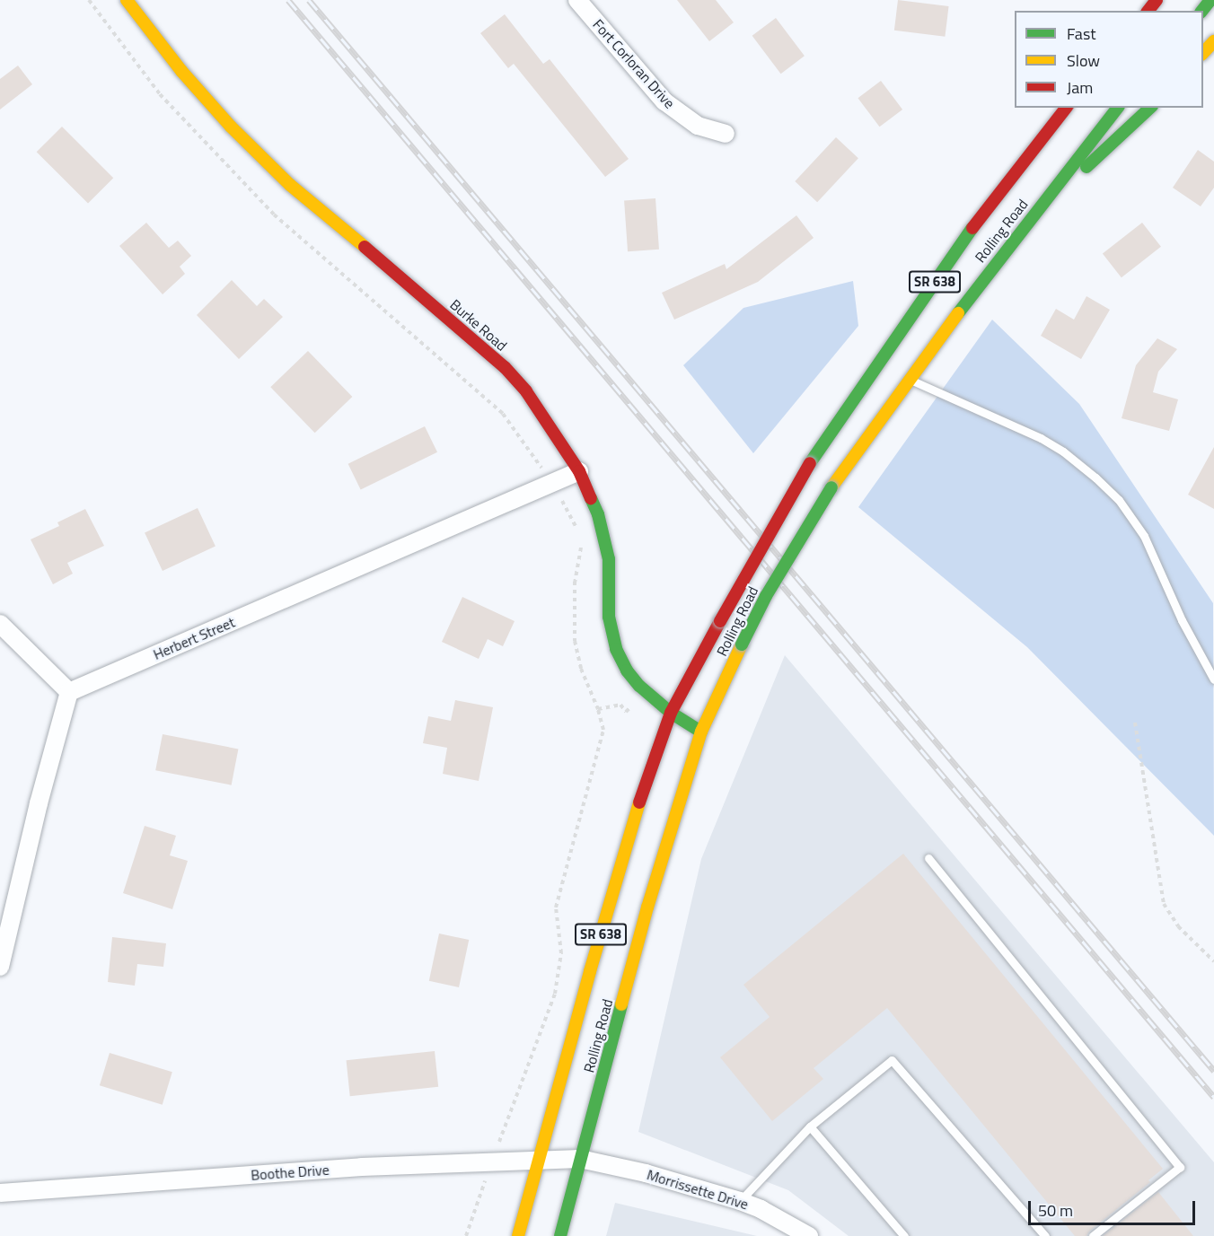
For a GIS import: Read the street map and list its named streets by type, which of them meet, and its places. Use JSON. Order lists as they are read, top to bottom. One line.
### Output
{"streets":{"main road":["Rolling Road","SR 638","Burke Road"],"street":["Fort Corloran Drive","Herbert Street","Boothe Drive","Morrissette Drive"]},"crossings":[["Rolling Road","Burke Road"],["Rolling Road","Boothe Drive"],["Rolling Road","Morrissette Drive"],["Burke Road","Herbert Street"],["Boothe Drive","Morrissette Drive"]],"legend":["Fast","Slow","Jam"],"scale_bar":"50 m"}
